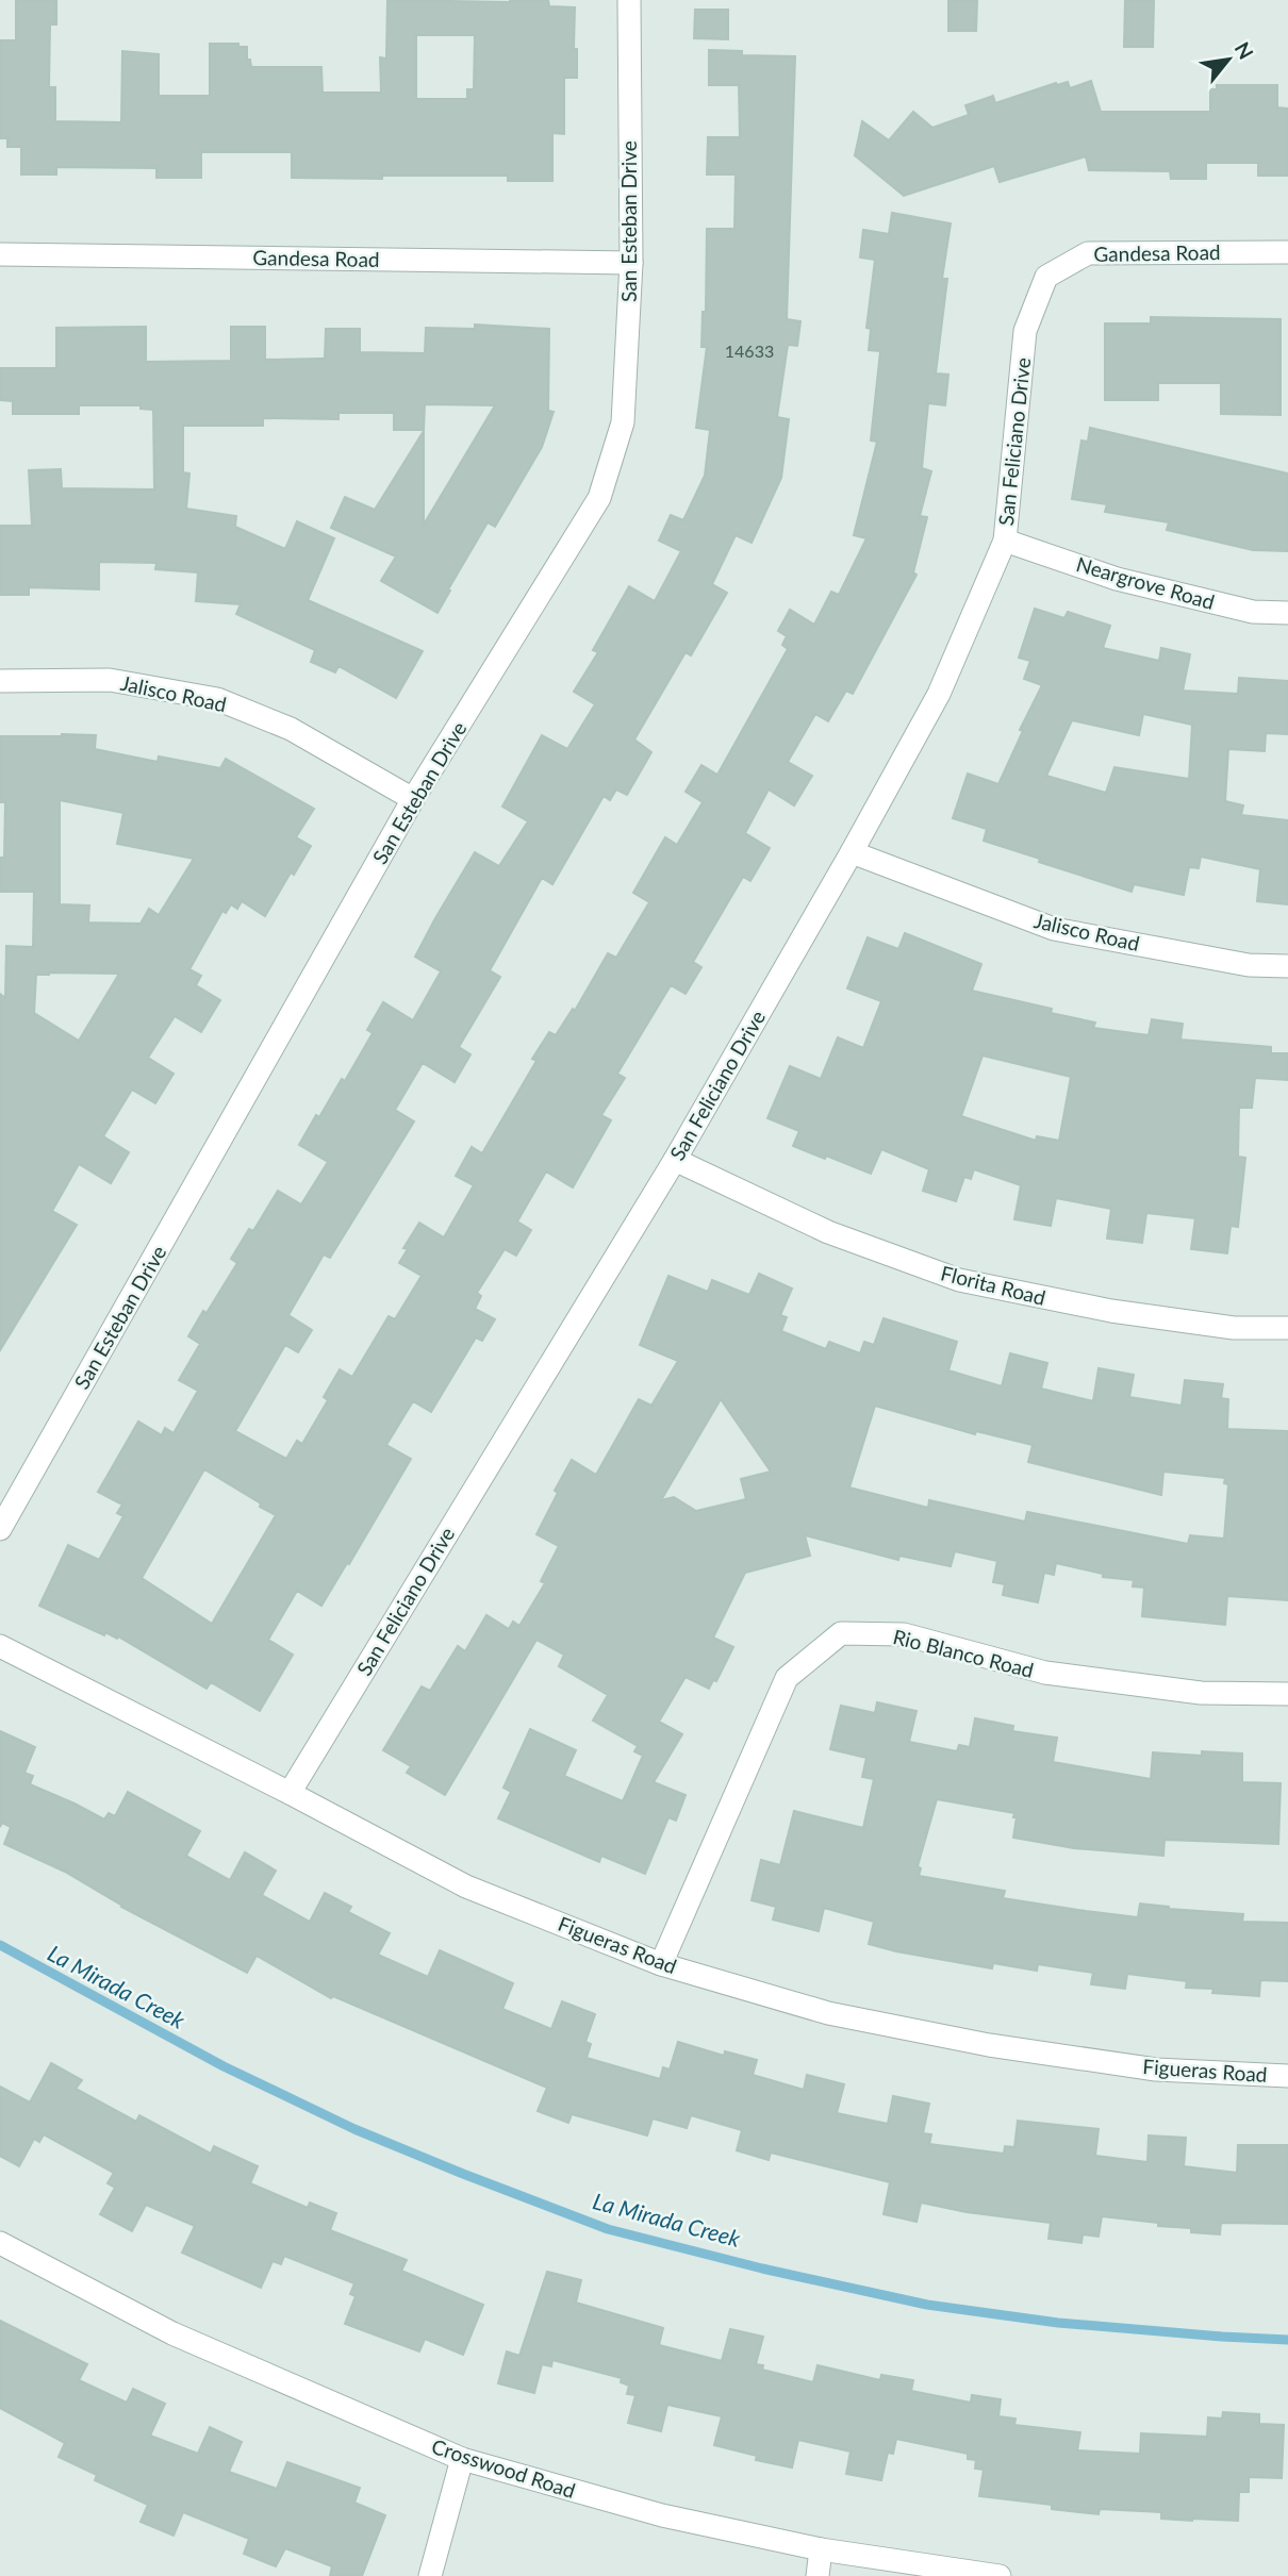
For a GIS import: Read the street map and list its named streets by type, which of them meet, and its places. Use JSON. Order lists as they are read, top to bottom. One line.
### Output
{"streets":{"street":["San Esteban Drive","Gandesa Road","San Feliciano Drive","Neargrove Road","Jalisco Road","Florita Road","Rio Blanco Road","Figueras Road","Crosswood Road"]},"crossings":[["San Esteban Drive","Gandesa Road"],["San Esteban Drive","Jalisco Road"],["Gandesa Road","San Feliciano Drive"],["San Feliciano Drive","Neargrove Road"],["San Feliciano Drive","Jalisco Road"],["San Feliciano Drive","Florita Road"],["San Feliciano Drive","Figueras Road"],["Rio Blanco Road","Figueras Road"]],"water":["La Mirada Creek"],"house_numbers":["14633"],"north":"top right"}
